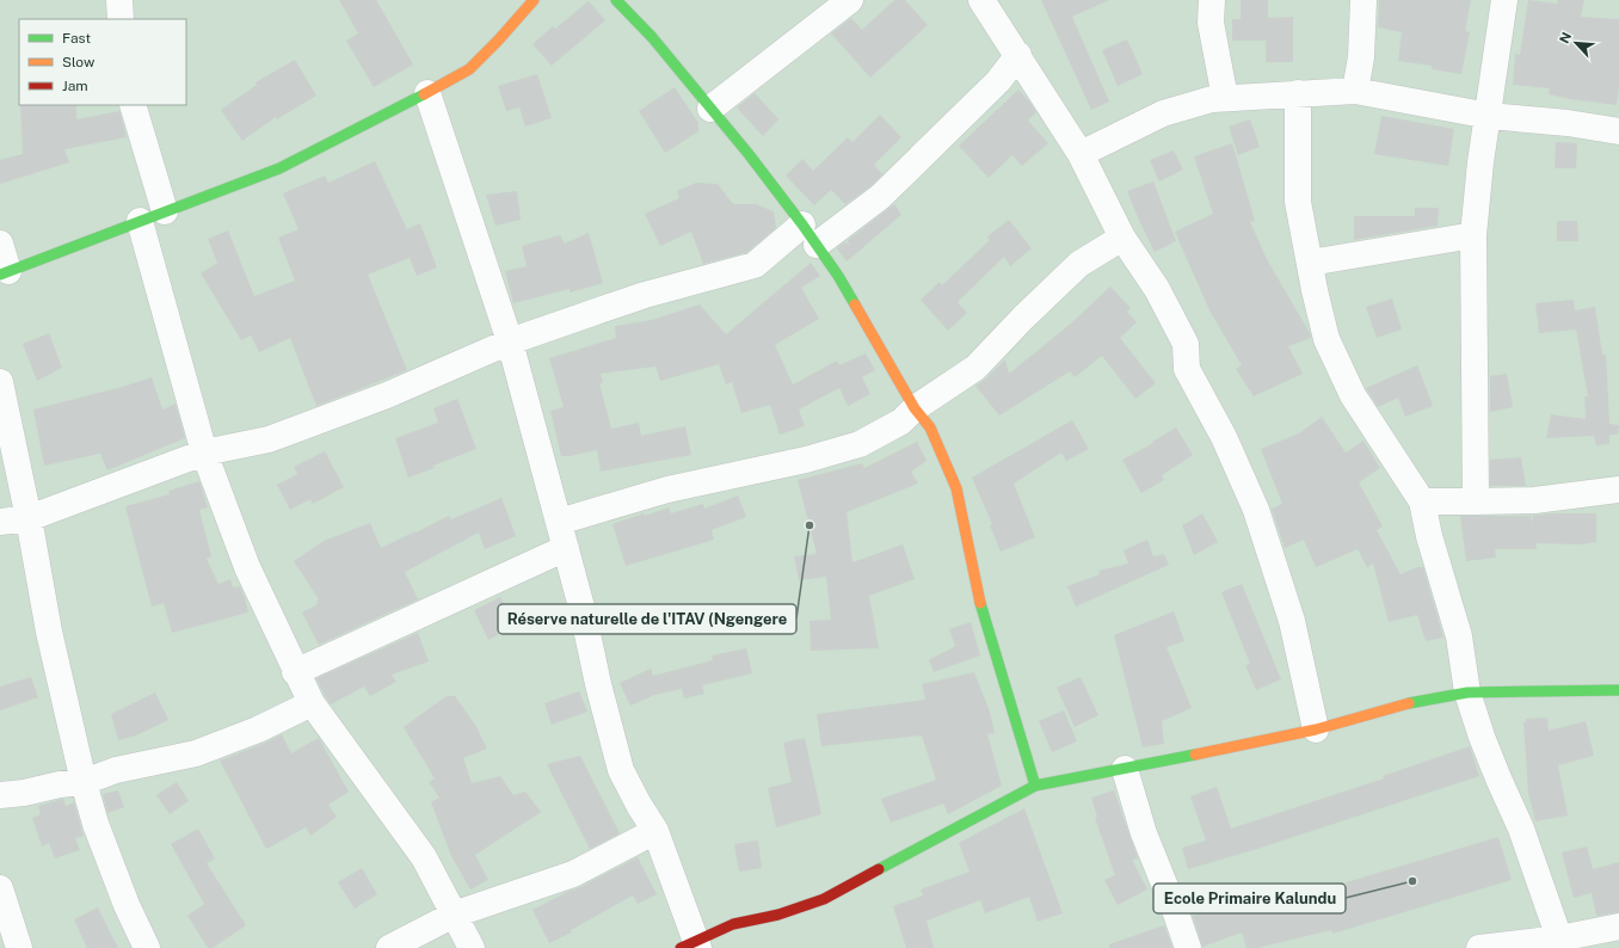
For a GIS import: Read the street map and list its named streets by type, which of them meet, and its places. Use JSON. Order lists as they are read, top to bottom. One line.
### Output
{"places":["Réserve naturelle de l'ITAV (Ngengere","Ecole Primaire Kalundu"],"legend":["Fast","Slow","Jam"],"north":"top left"}
